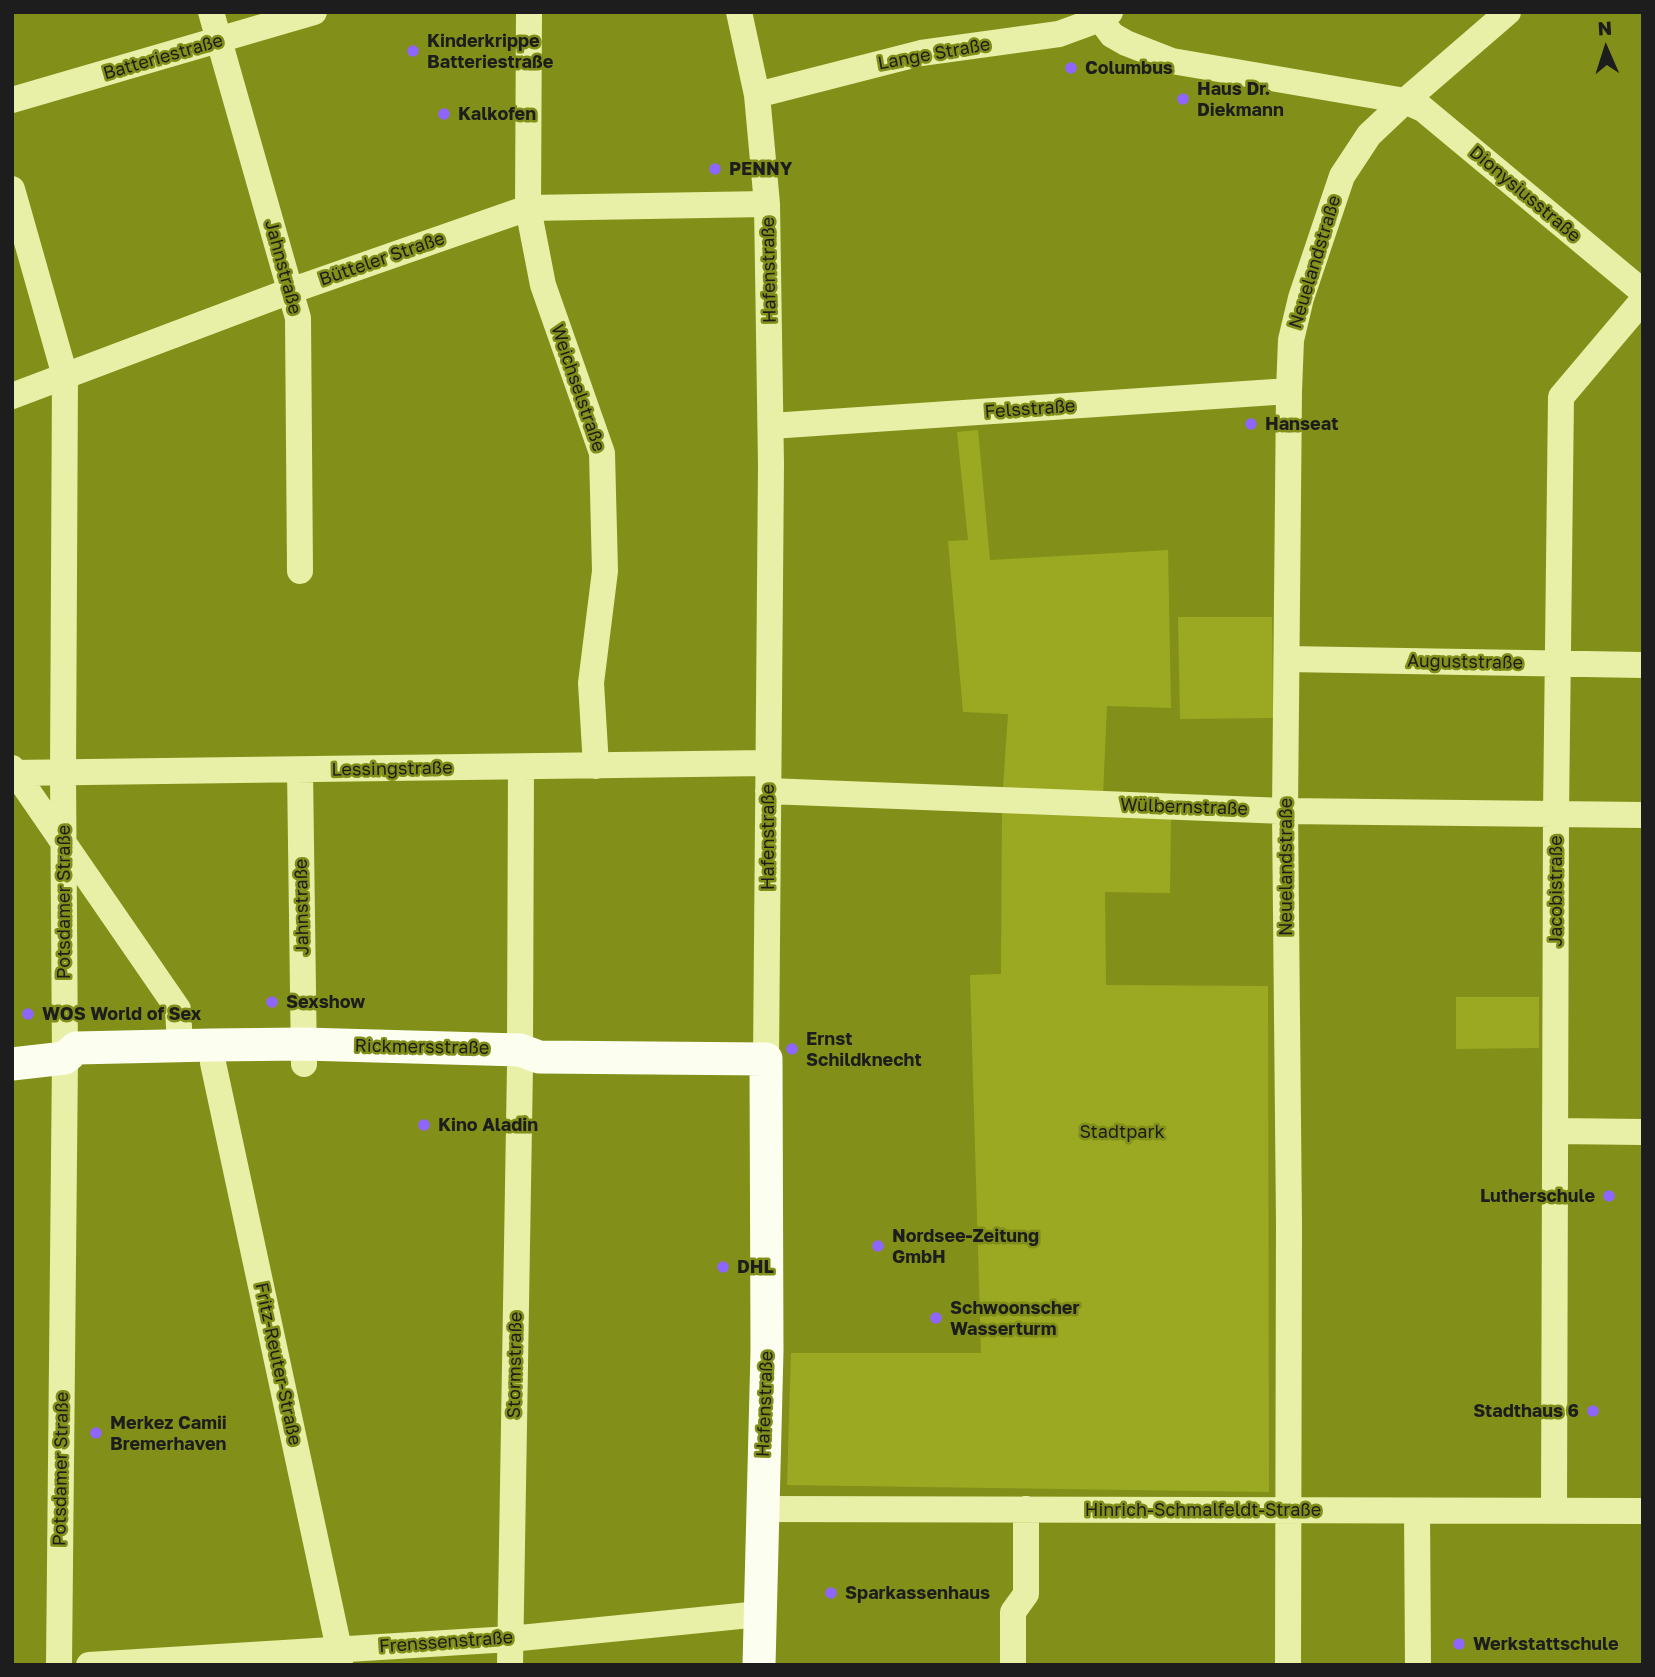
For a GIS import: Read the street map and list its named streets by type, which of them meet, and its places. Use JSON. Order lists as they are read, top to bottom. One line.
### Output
{"streets":{"main road":["Hafenstraße","Rickmersstraße"],"street":["Lange Straße","Batteriestraße","Dionysiusstraße","Bütteler Straße","Neuelandstraße","Jahnstraße","Weichselstraße","Felsstraße","Auguststraße","Lessingstraße","Wülbernstraße","Jacobistraße","Potsdamer Straße","Fritz-Reuter-Straße","Stormstraße","Hinrich-Schmalfeldt-Straße","Frenssenstraße"]},"crossings":[["Lange Straße","Hafenstraße"],["Batteriestraße","Jahnstraße"],["Dionysiusstraße","Neuelandstraße"],["Bütteler Straße","Jahnstraße"],["Bütteler Straße","Hafenstraße"],["Bütteler Straße","Weichselstraße"],["Bütteler Straße","Potsdamer Straße"],["Neuelandstraße","Felsstraße"],["Neuelandstraße","Auguststraße"],["Neuelandstraße","Wülbernstraße"],["Neuelandstraße","Hinrich-Schmalfeldt-Straße"],["Jahnstraße","Lessingstraße"],["Jahnstraße","Rickmersstraße"],["Hafenstraße","Felsstraße"],["Hafenstraße","Lessingstraße"],["Hafenstraße","Wülbernstraße"],["Hafenstraße","Rickmersstraße"],["Hafenstraße","Hinrich-Schmalfeldt-Straße"],["Hafenstraße","Frenssenstraße"],["Weichselstraße","Lessingstraße"],["Auguststraße","Jacobistraße"],["Lessingstraße","Potsdamer Straße"],["Lessingstraße","Fritz-Reuter-Straße"],["Lessingstraße","Stormstraße"],["Wülbernstraße","Jacobistraße"],["Jacobistraße","Hinrich-Schmalfeldt-Straße"],["Potsdamer Straße","Rickmersstraße"],["Potsdamer Straße","Fritz-Reuter-Straße"],["Rickmersstraße","Fritz-Reuter-Straße"],["Rickmersstraße","Stormstraße"],["Fritz-Reuter-Straße","Frenssenstraße"],["Stormstraße","Frenssenstraße"]],"parks":["Stadtpark"],"places":["Kinderkrippe Batteriestraße","Columbus","Haus Dr. Diekmann","Kalkofen","PENNY","Hanseat","Sexshow","WOS World of Sex","Ernst Schildknecht","Kino Aladin","Lutherschule","Nordsee-Zeitung GmbH","DHL","Schwoonscher Wasserturm","Stadthaus 6","Merkez Camii Bremerhaven","Sparkassenhaus","Werkstattschule"],"north":"top"}
